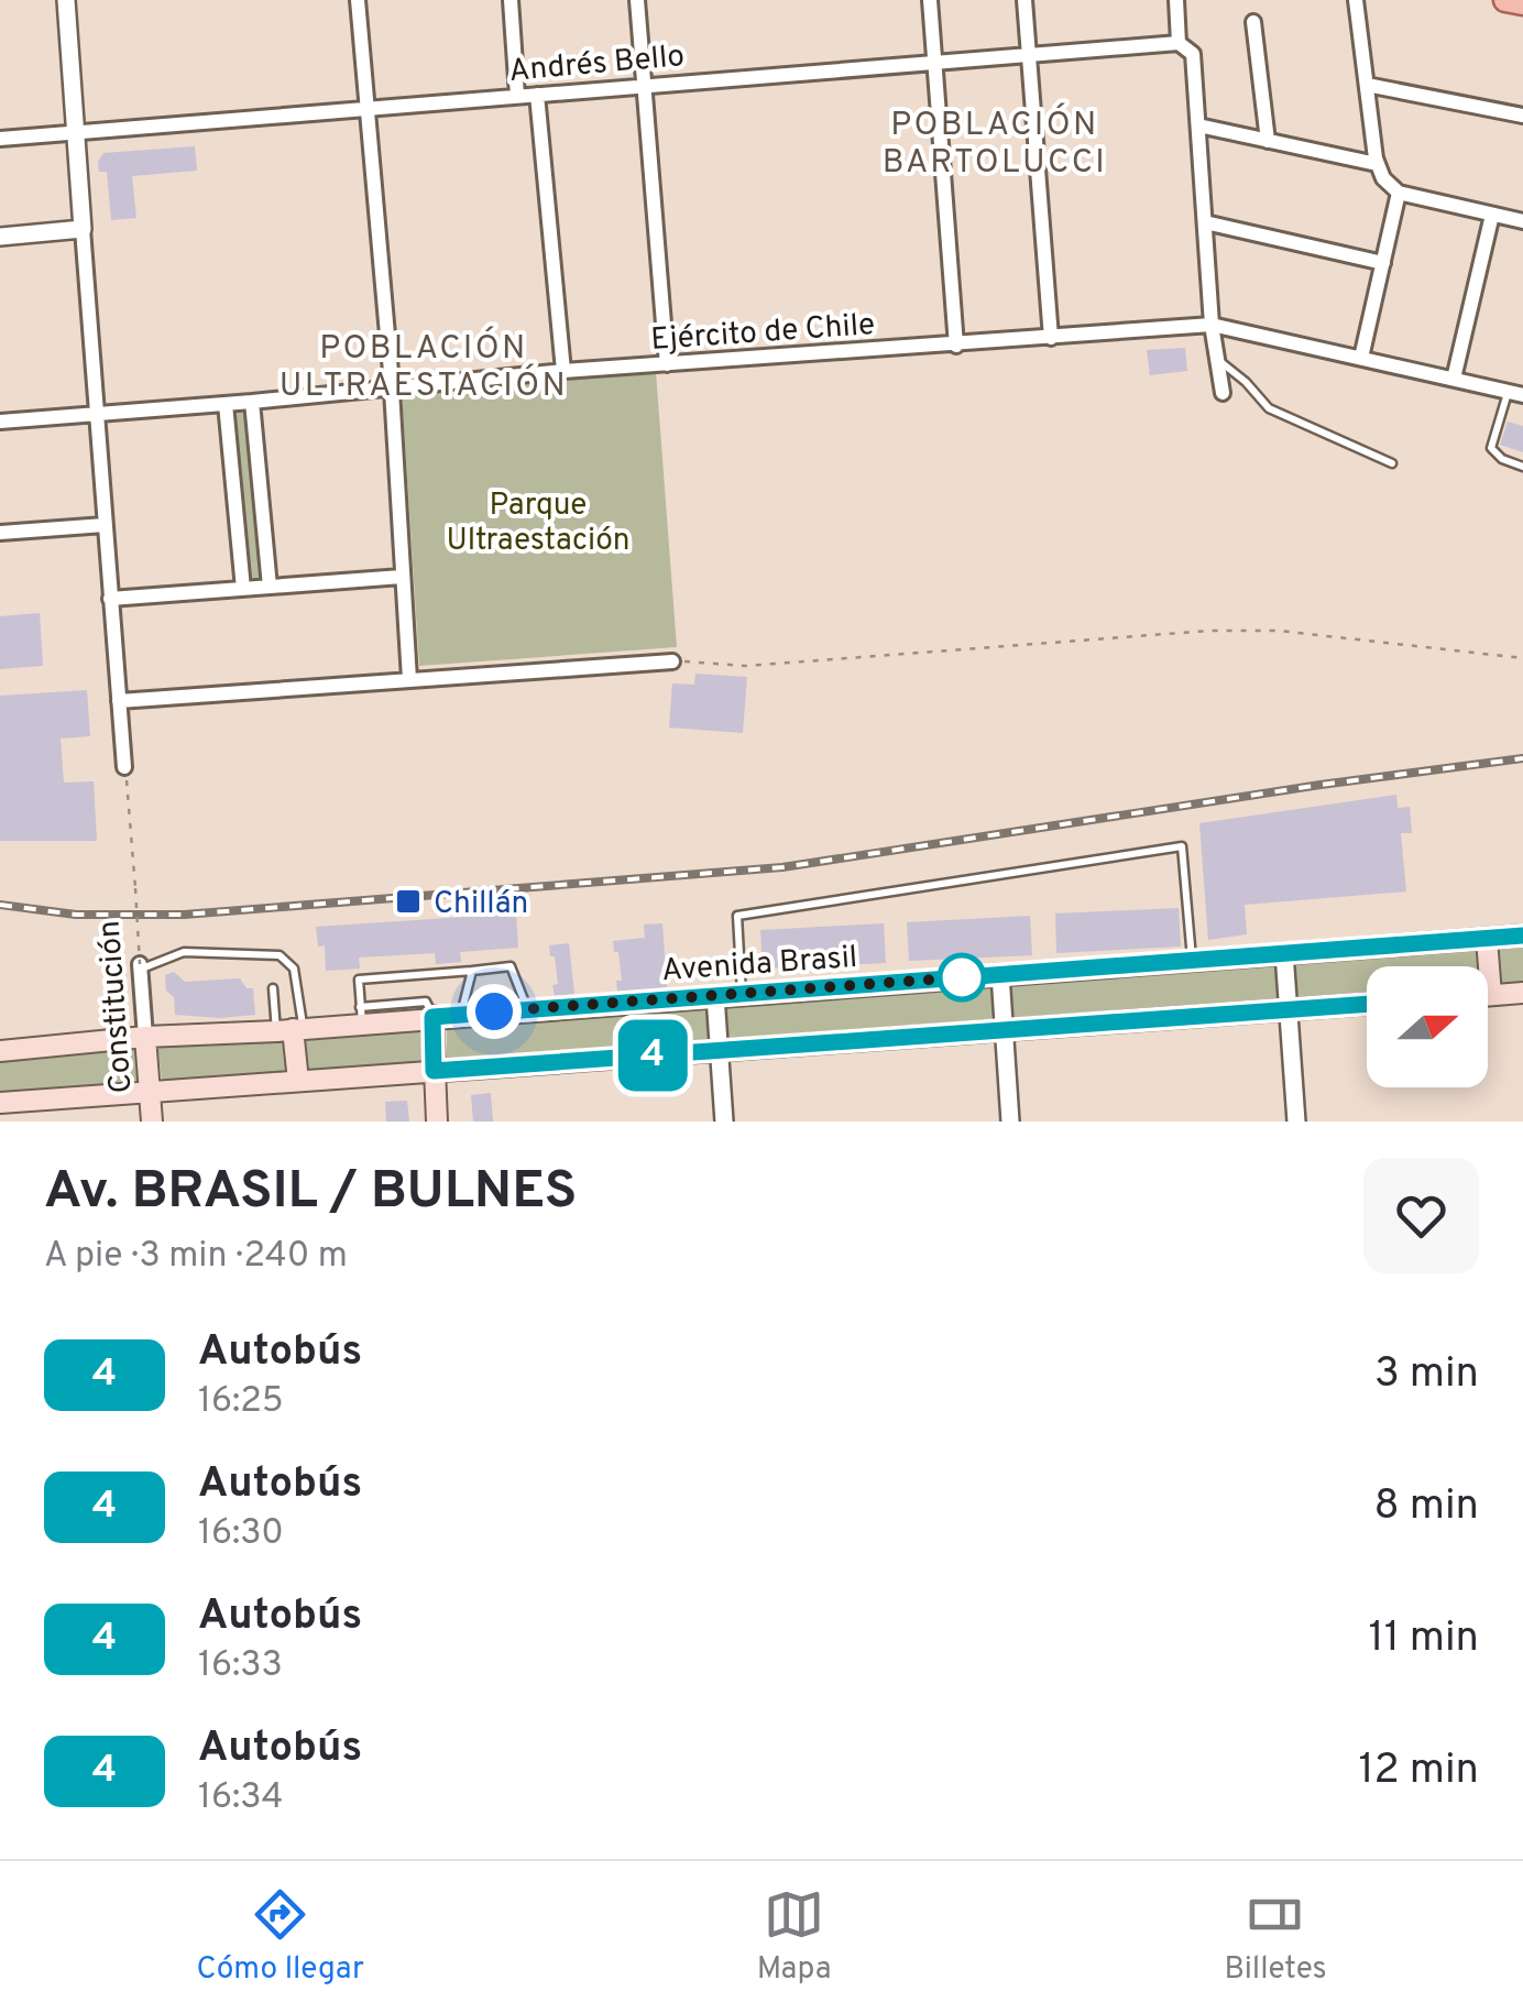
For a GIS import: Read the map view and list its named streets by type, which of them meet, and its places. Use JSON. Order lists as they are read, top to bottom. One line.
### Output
{"streets":{"main road":["Avenida Brasil","Constitución"],"street":["Andrés Bello","Ejército de Chile"]},"crossings":[["Avenida Brasil","Constitución"]],"districts":["POBLACIÓN BARTOLUCCI","POBLACIÓN ULTRAESTACIÓN"],"parks":["Parque Ultraestación"],"places":{"transit":["Chillán"]},"lines":["bus line 4"],"north":"right","page":{"on_map":"4","heading":["Av. BRASIL / BULNES","A pie · 3 min · 240 m"],"list":[{"mark":"4","name":"Autobús","note":"16:25","value":"3 min"},{"mark":"4","name":"Autobús","note":"16:30","value":"8 min"},{"mark":"4","name":"Autobús","note":"16:33","value":"11 min"},{"mark":"4","name":"Autobús","note":"16:34","value":"12 min"}],"tabs":["Cómo llegar","Mapa","Billetes"]}}
